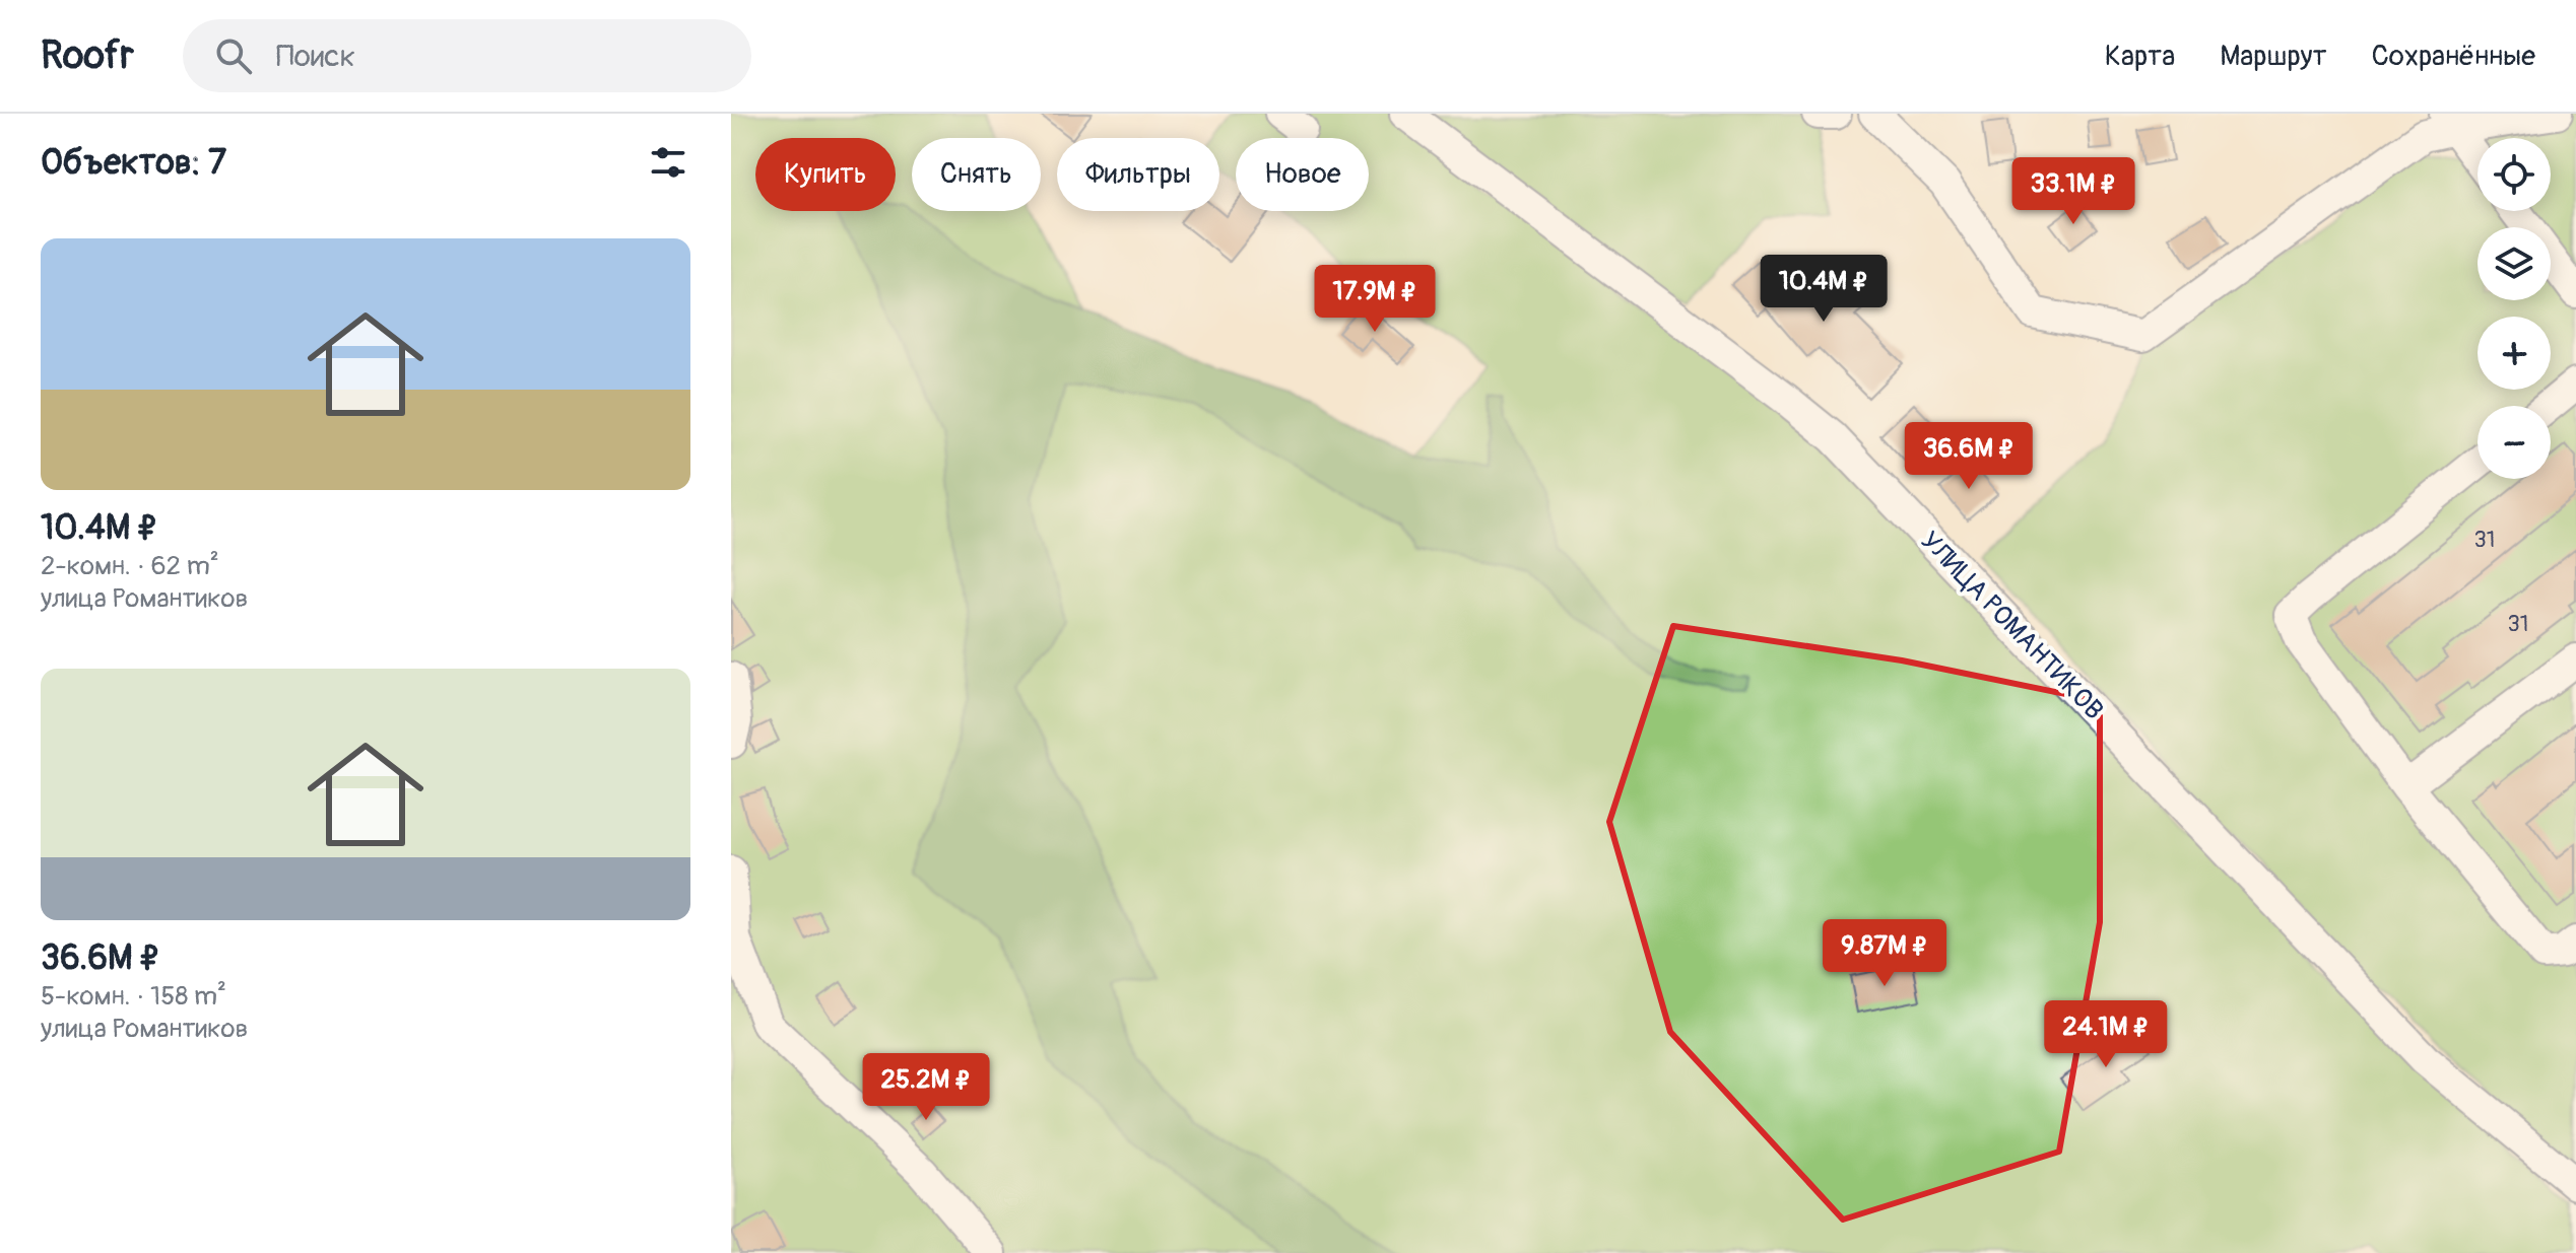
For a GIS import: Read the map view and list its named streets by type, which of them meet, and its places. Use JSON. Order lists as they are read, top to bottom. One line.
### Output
{"streets":{"street":["УЛИЦА РОМАНТИКОВ"]},"house_numbers":["31","31"],"page":{"header":"Roofr","search":"Поиск","nav":["Карта","Маршрут","Сохранённые"],"heading":"Объектов: 7","map_buttons":["+","−"],"chip":["Купить","Снять","Фильтры","Новое"],"price":["33.1M ₽","10.4M ₽","17.9M ₽","36.6M ₽","9.87M ₽","24.1M ₽","25.2M ₽"],"list":[{"name":"10.4M ₽","note":"2-комн. · 62 m² · улица Романтиков"},{"name":"36.6M ₽","note":"5-комн. · 158 m² · улица Романтиков"}]}}
